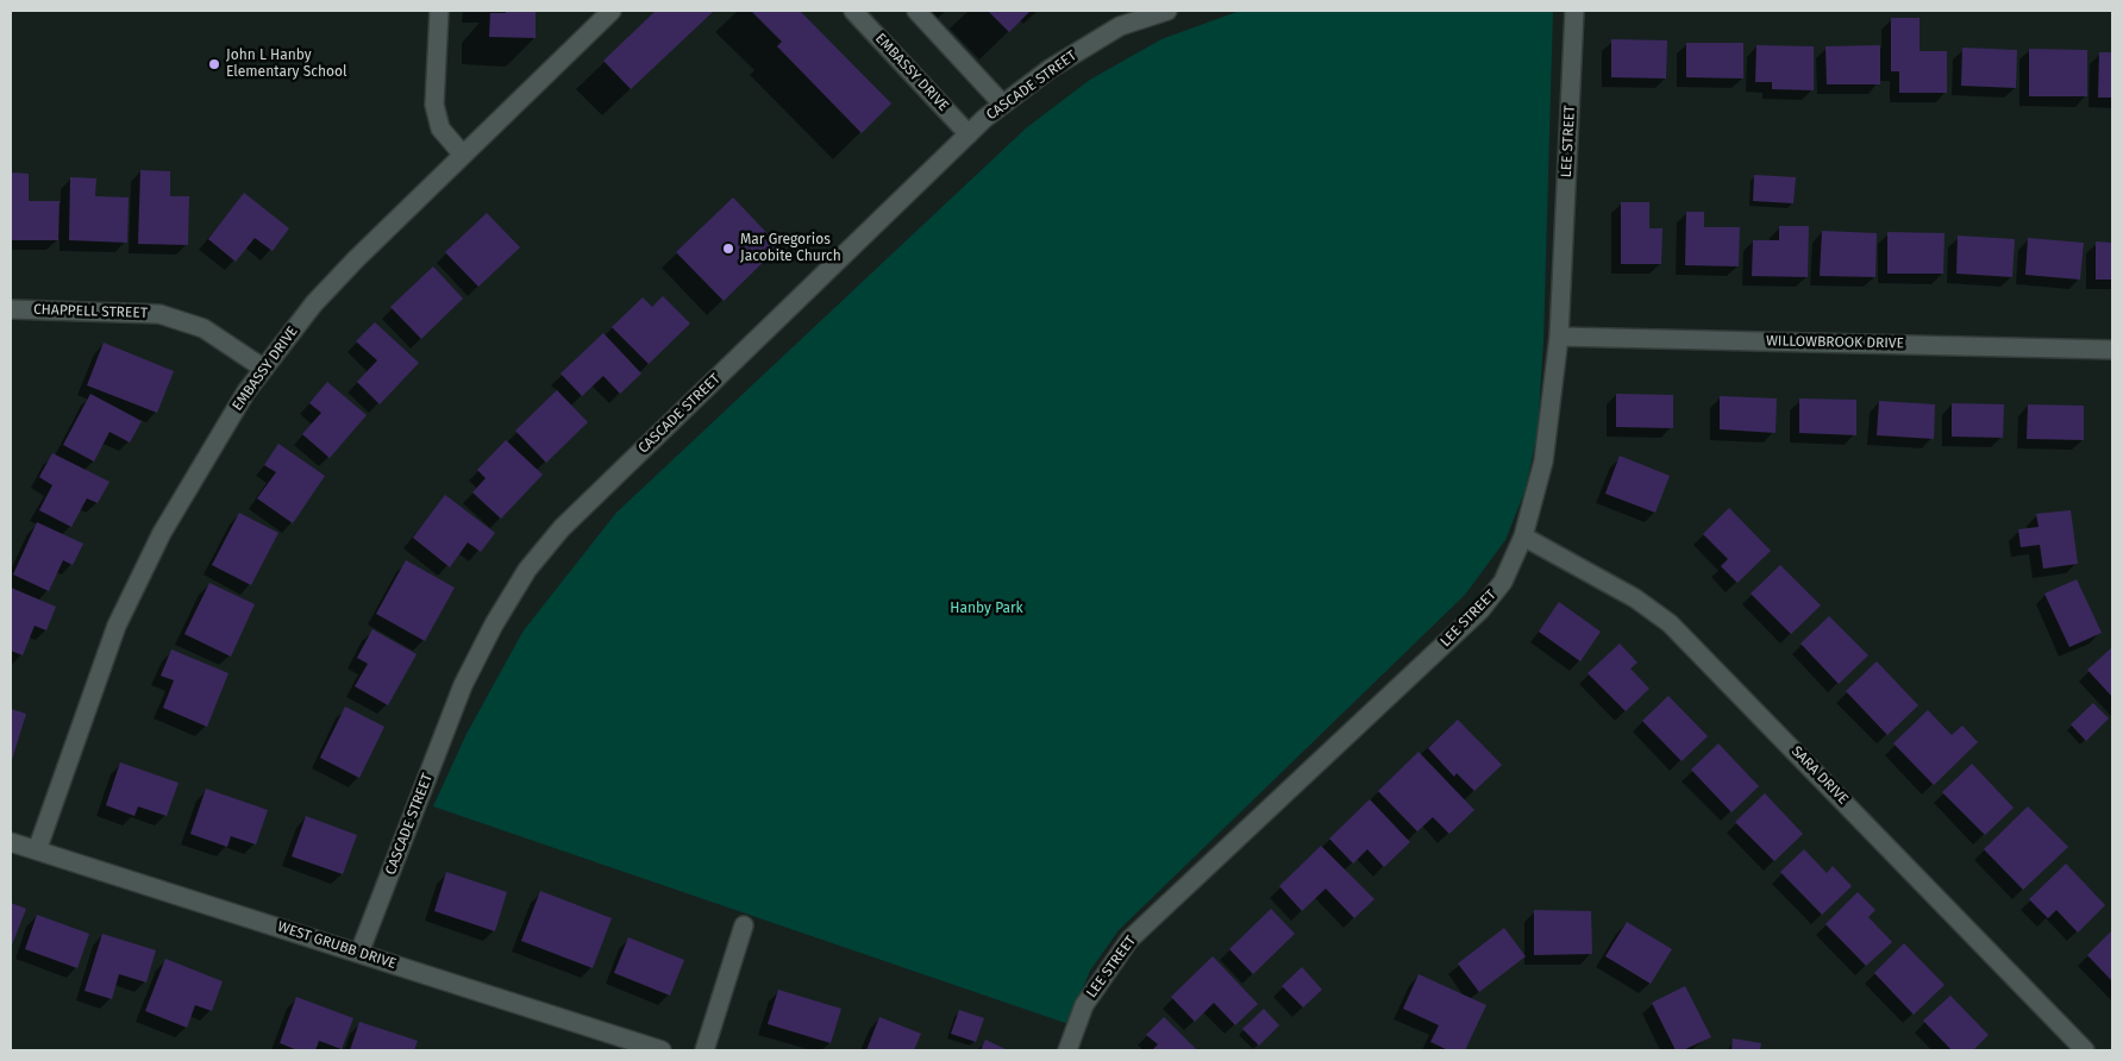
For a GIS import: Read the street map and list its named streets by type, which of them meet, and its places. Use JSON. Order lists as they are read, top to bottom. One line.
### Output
{"streets":{"street":["EMBASSY DRIVE","CASCADE STREET","LEE STREET","CHAPPELL STREET","WILLOWBROOK DRIVE","SARA DRIVE","WEST GRUBB DRIVE"]},"crossings":[["EMBASSY DRIVE","CASCADE STREET"],["EMBASSY DRIVE","CHAPPELL STREET"],["EMBASSY DRIVE","WEST GRUBB DRIVE"],["CASCADE STREET","WEST GRUBB DRIVE"],["LEE STREET","WILLOWBROOK DRIVE"],["LEE STREET","SARA DRIVE"]],"parks":["Hanby Park"],"places":["John L Hanby Elementary School","Mar Gregorios Jacobite Church"]}
